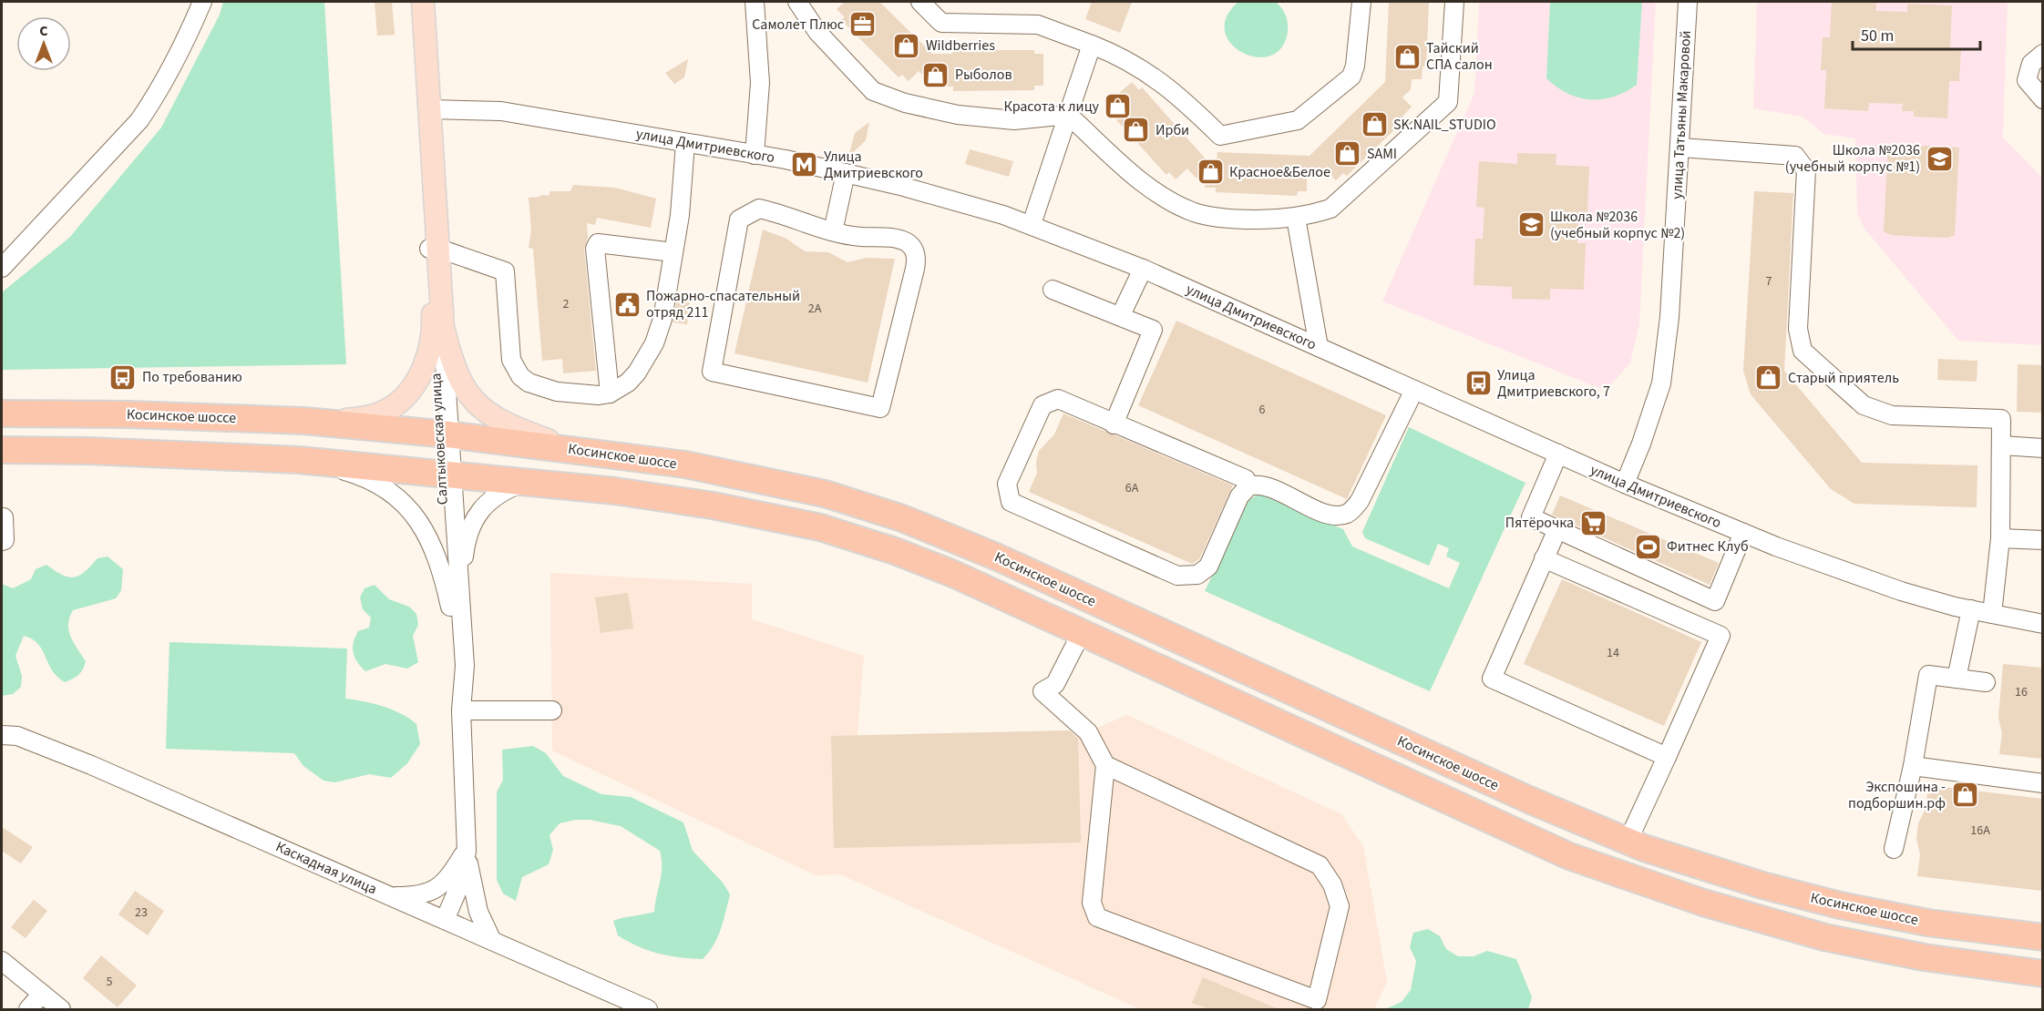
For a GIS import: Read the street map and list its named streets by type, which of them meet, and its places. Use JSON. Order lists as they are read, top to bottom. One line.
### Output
{"streets":{"highway":["Косинское шоссе"],"main road":["Салтыковская улица"],"street":["улица Татьяны Макаровой","улица Дмитриевского","Каскадная улица"]},"crossings":[["улица Татьяны Макаровой","улица Дмитриевского"],["улица Дмитриевского","Салтыковская улица"],["Косинское шоссе","Салтыковская улица"],["Салтыковская улица","Каскадная улица"]],"places":{"office":["Самолет Плюс"],"shop":["Wildberries","Тайский СПА салон","Рыболов","Красота к лицу","SK.NAIL_STUDIO","Ирби","SAMI","Красное&Белое","Старый приятель","Экспошина - подборшин.рф"],"school or university":["Школа №2036 (учебный корпус №1)","Школа №2036 (учебный корпус №2)"],"metro station":["Улица Дмитриевского"],"public building":["Пожарно-спасательный отряд 211"],"bus stop":["По требованию","Улица Дмитриевского, 7"],"supermarket":["Пятёрочка"],"sports":["Фитнес Клуб"]},"house_numbers":["7","2","2А","6","6А","14","16","16А","23","5"],"scale_bar":"50 m","north":"top"}
